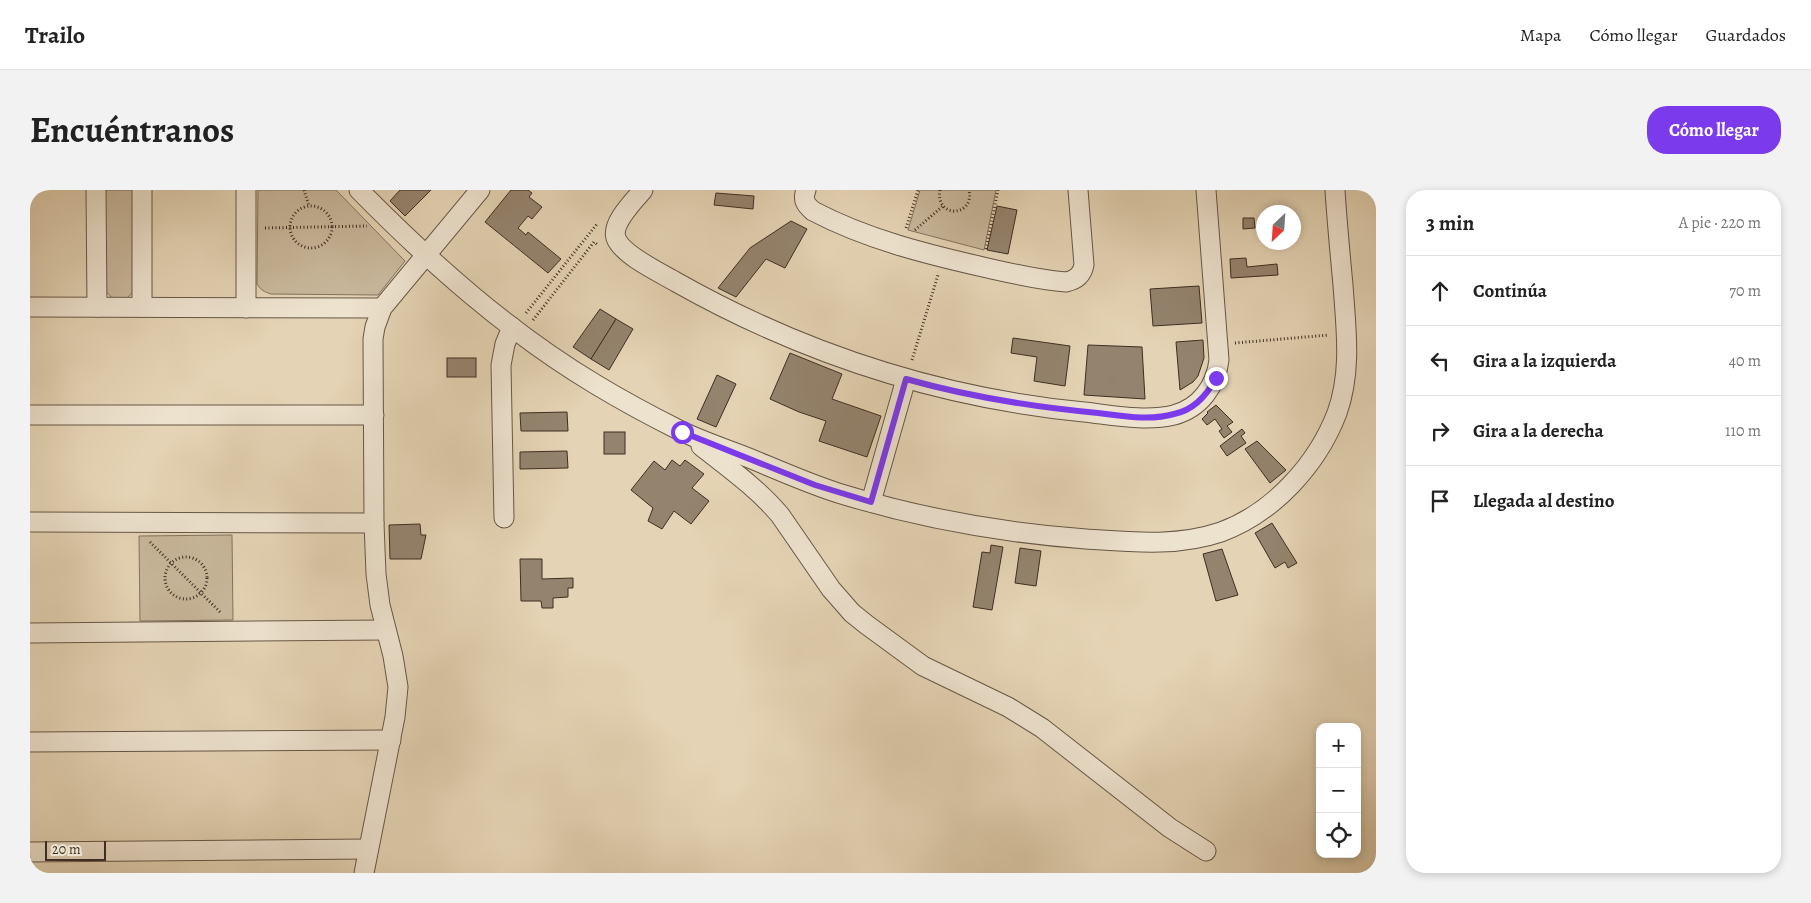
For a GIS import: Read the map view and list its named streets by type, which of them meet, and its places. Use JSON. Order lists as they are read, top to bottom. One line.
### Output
{"scale_bar":"20 m","north":"bottom left","page":{"header":"Trailo","nav":["Mapa","Cómo llegar","Guardados"],"title":"Encuéntranos","buttons":"Cómo llegar","heading":["3 min","A pie · 220 m"],"list":[["Continúa","70 m"],["Gira a la izquierda","40 m"],["Gira a la derecha","110 m"],"Llegada al destino"],"map_buttons":["+","−"],"scale":"20 m"}}
